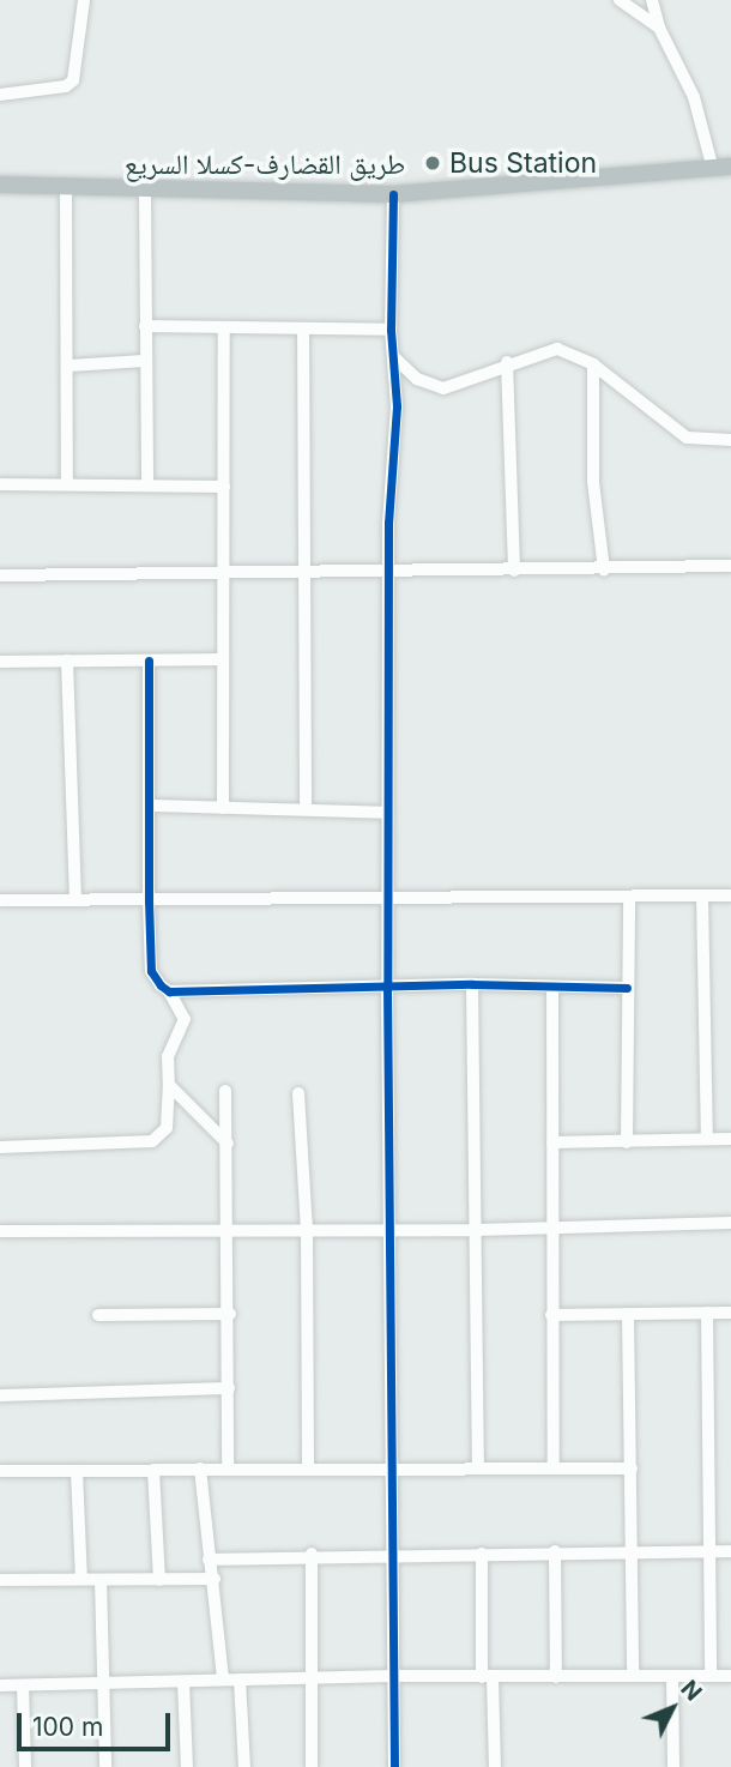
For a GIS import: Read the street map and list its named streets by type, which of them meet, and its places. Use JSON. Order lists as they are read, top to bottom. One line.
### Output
{"streets":{"highway":["طريق القضارف-كسلا السريع"]},"places":["Bus Station"],"scale_bar":"100 m","north":"top right"}
